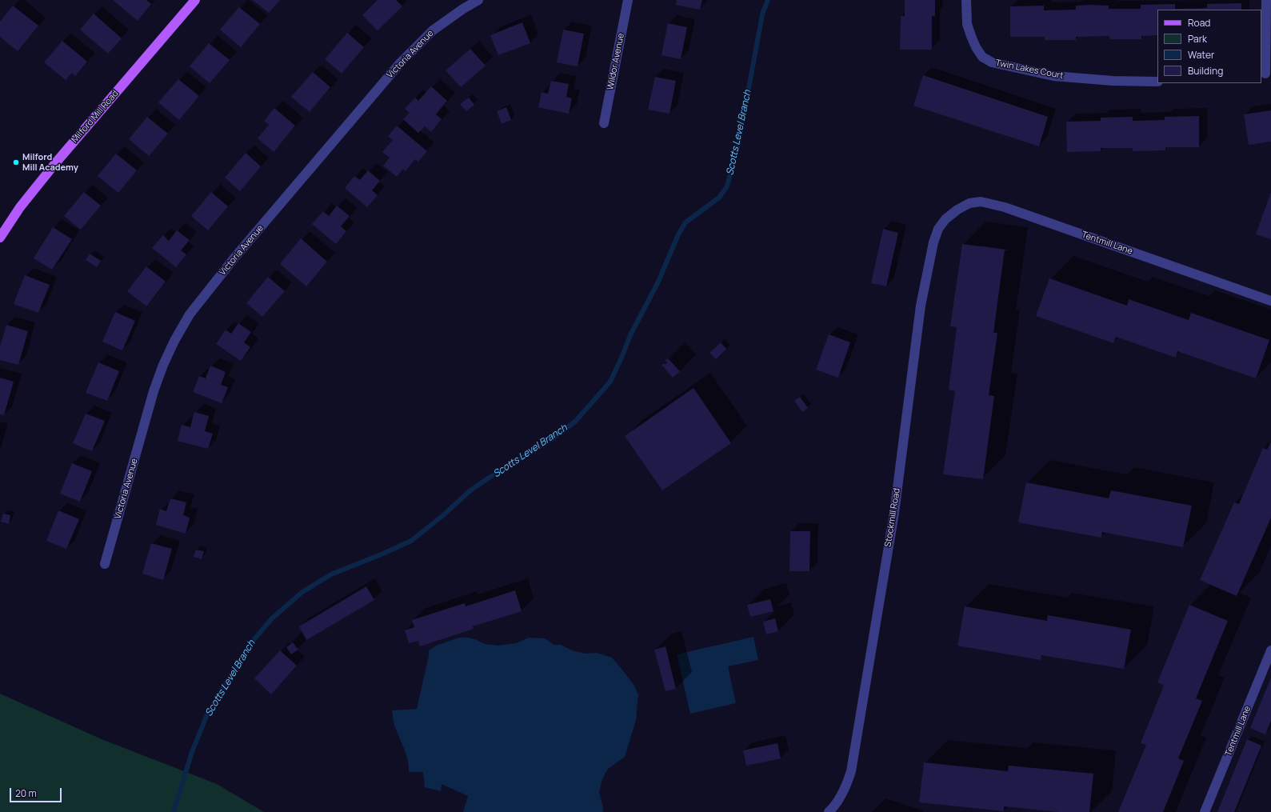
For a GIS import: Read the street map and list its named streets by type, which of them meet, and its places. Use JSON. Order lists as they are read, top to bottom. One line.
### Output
{"streets":{"main road":["Milford Mill Road"],"street":["Victoria Avenue","Wildor Avenue","Twin Lakes Court","Tentmill Lane","Stockmill Road"]},"crossings":[["Tentmill Lane","Stockmill Road"]],"water":["Scotts Level Branch"],"places":["Milford Mill Academy"],"legend":["Road","Park","Water","Building"],"scale_bar":"20 m"}
